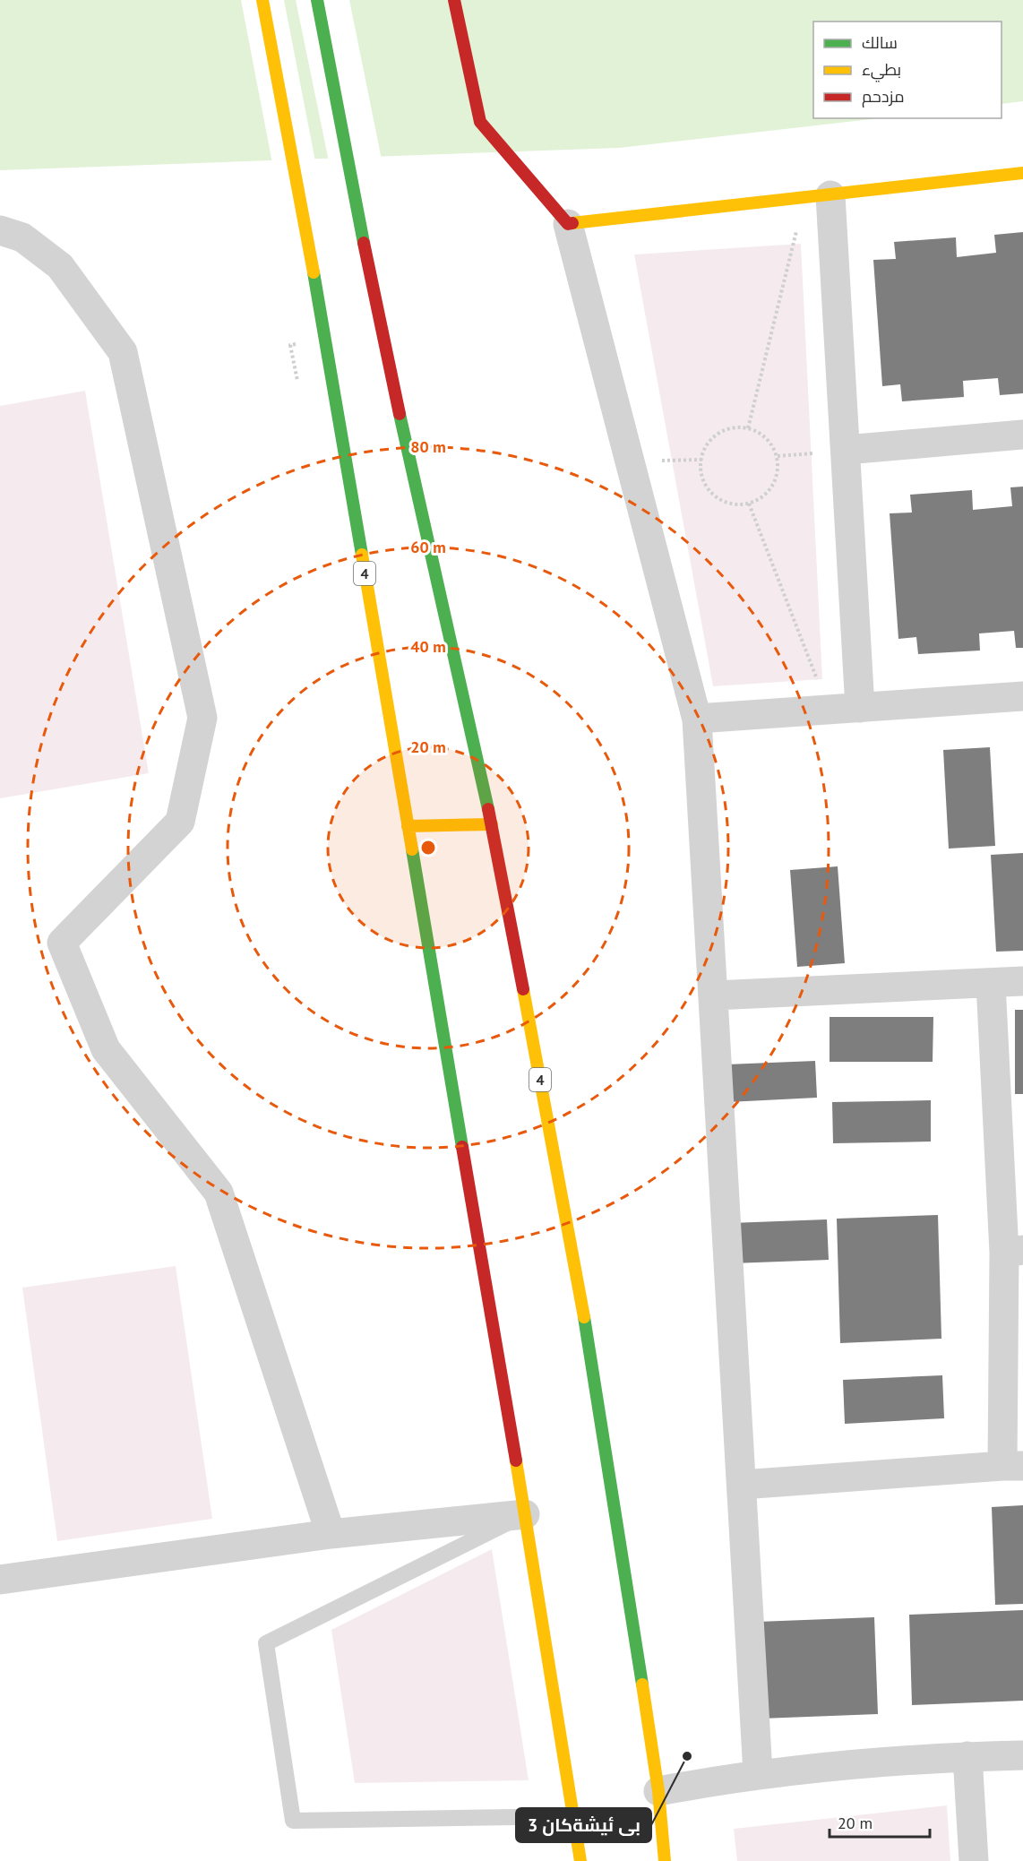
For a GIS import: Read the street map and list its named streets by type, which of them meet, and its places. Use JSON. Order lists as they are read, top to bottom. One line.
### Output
{"streets":{"main road":["4"]},"places":["بى ئيشةكان 3"],"legend":["سالك","بطيء","مزدحم"],"scale_bar":"20 m","rings":["80 m","60 m","40 m","20 m"]}
